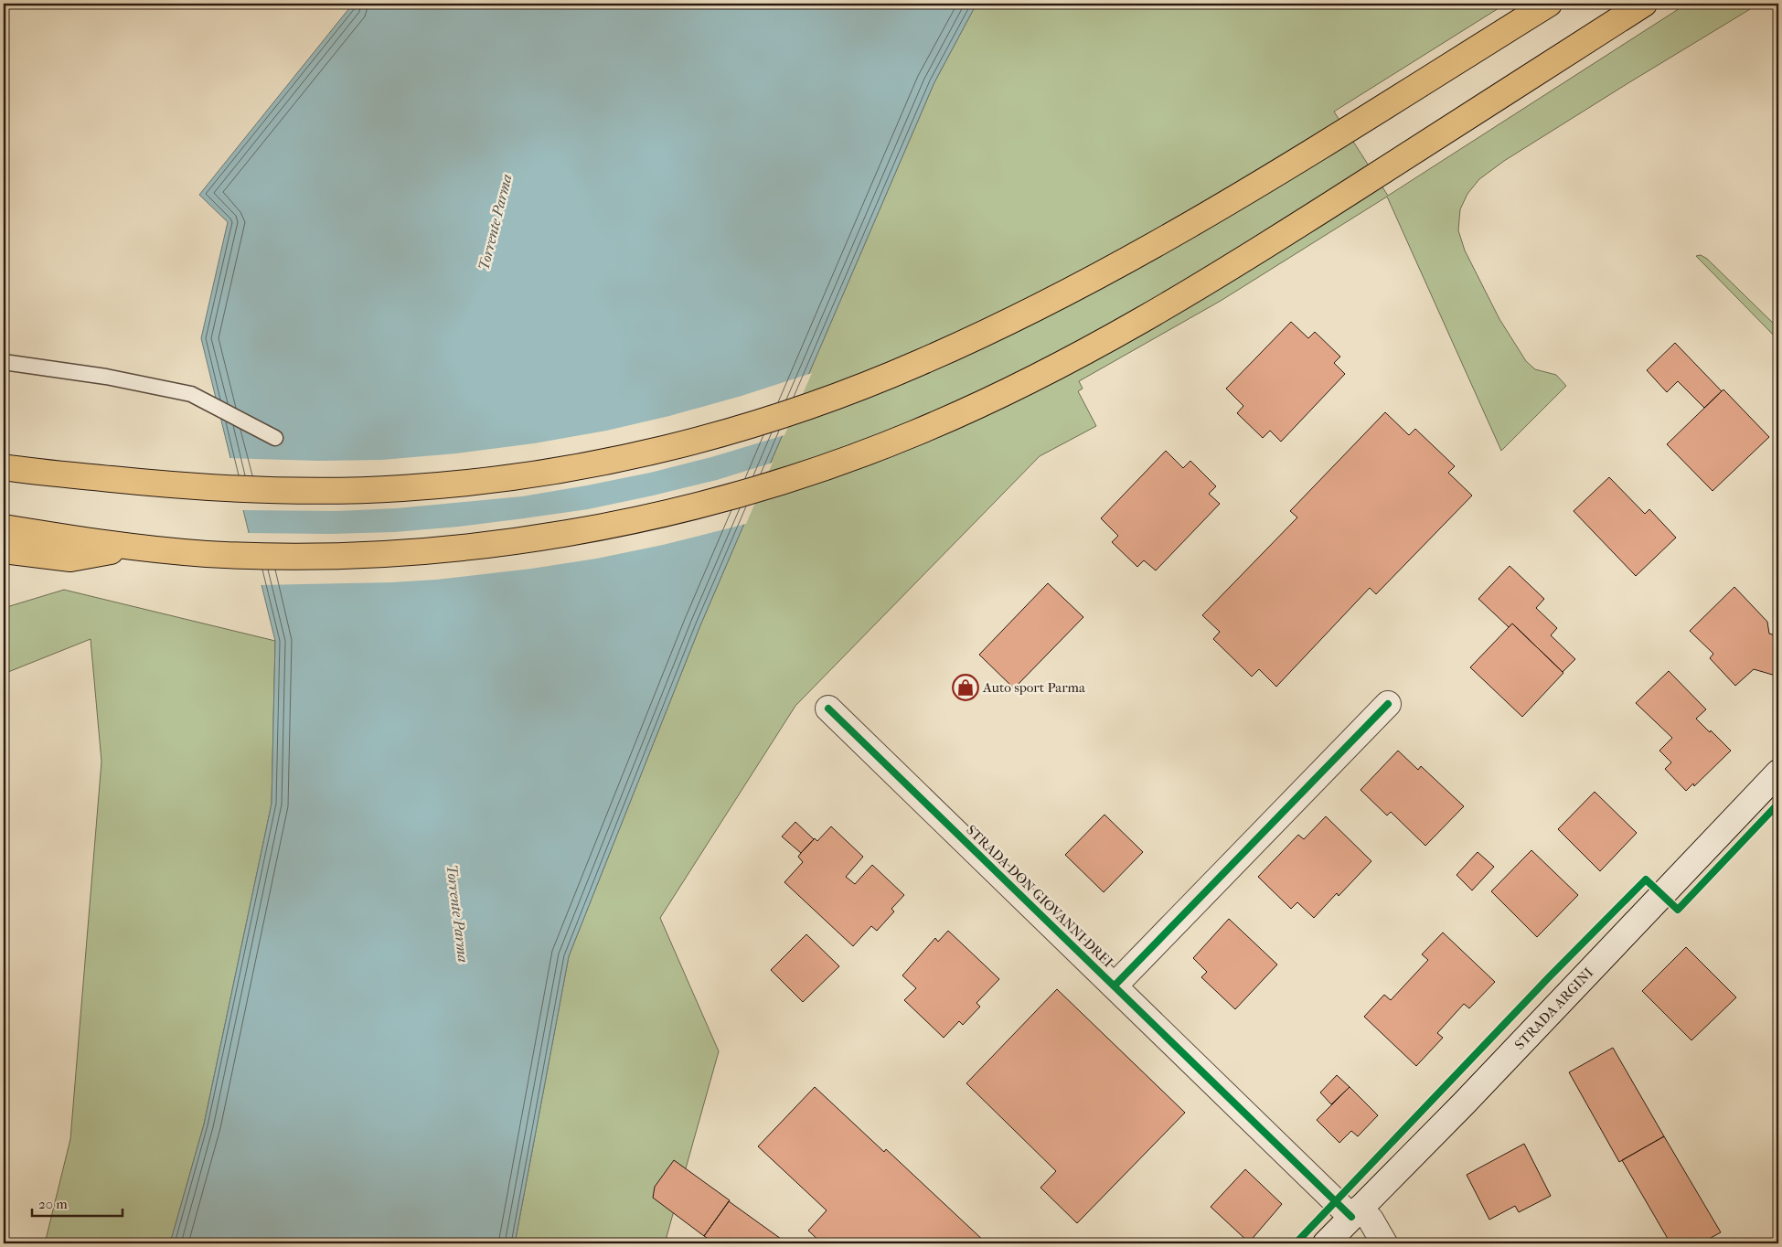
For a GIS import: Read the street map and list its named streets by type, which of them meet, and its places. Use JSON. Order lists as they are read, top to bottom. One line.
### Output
{"streets":{"street":["STRADA DON GIOVANNI DREI","STRADA ARGINI"]},"crossings":[["STRADA DON GIOVANNI DREI","STRADA ARGINI"]],"water":["Torrente Parma"],"places":{"shop":["Auto sport Parma"]},"scale_bar":"20 m"}
